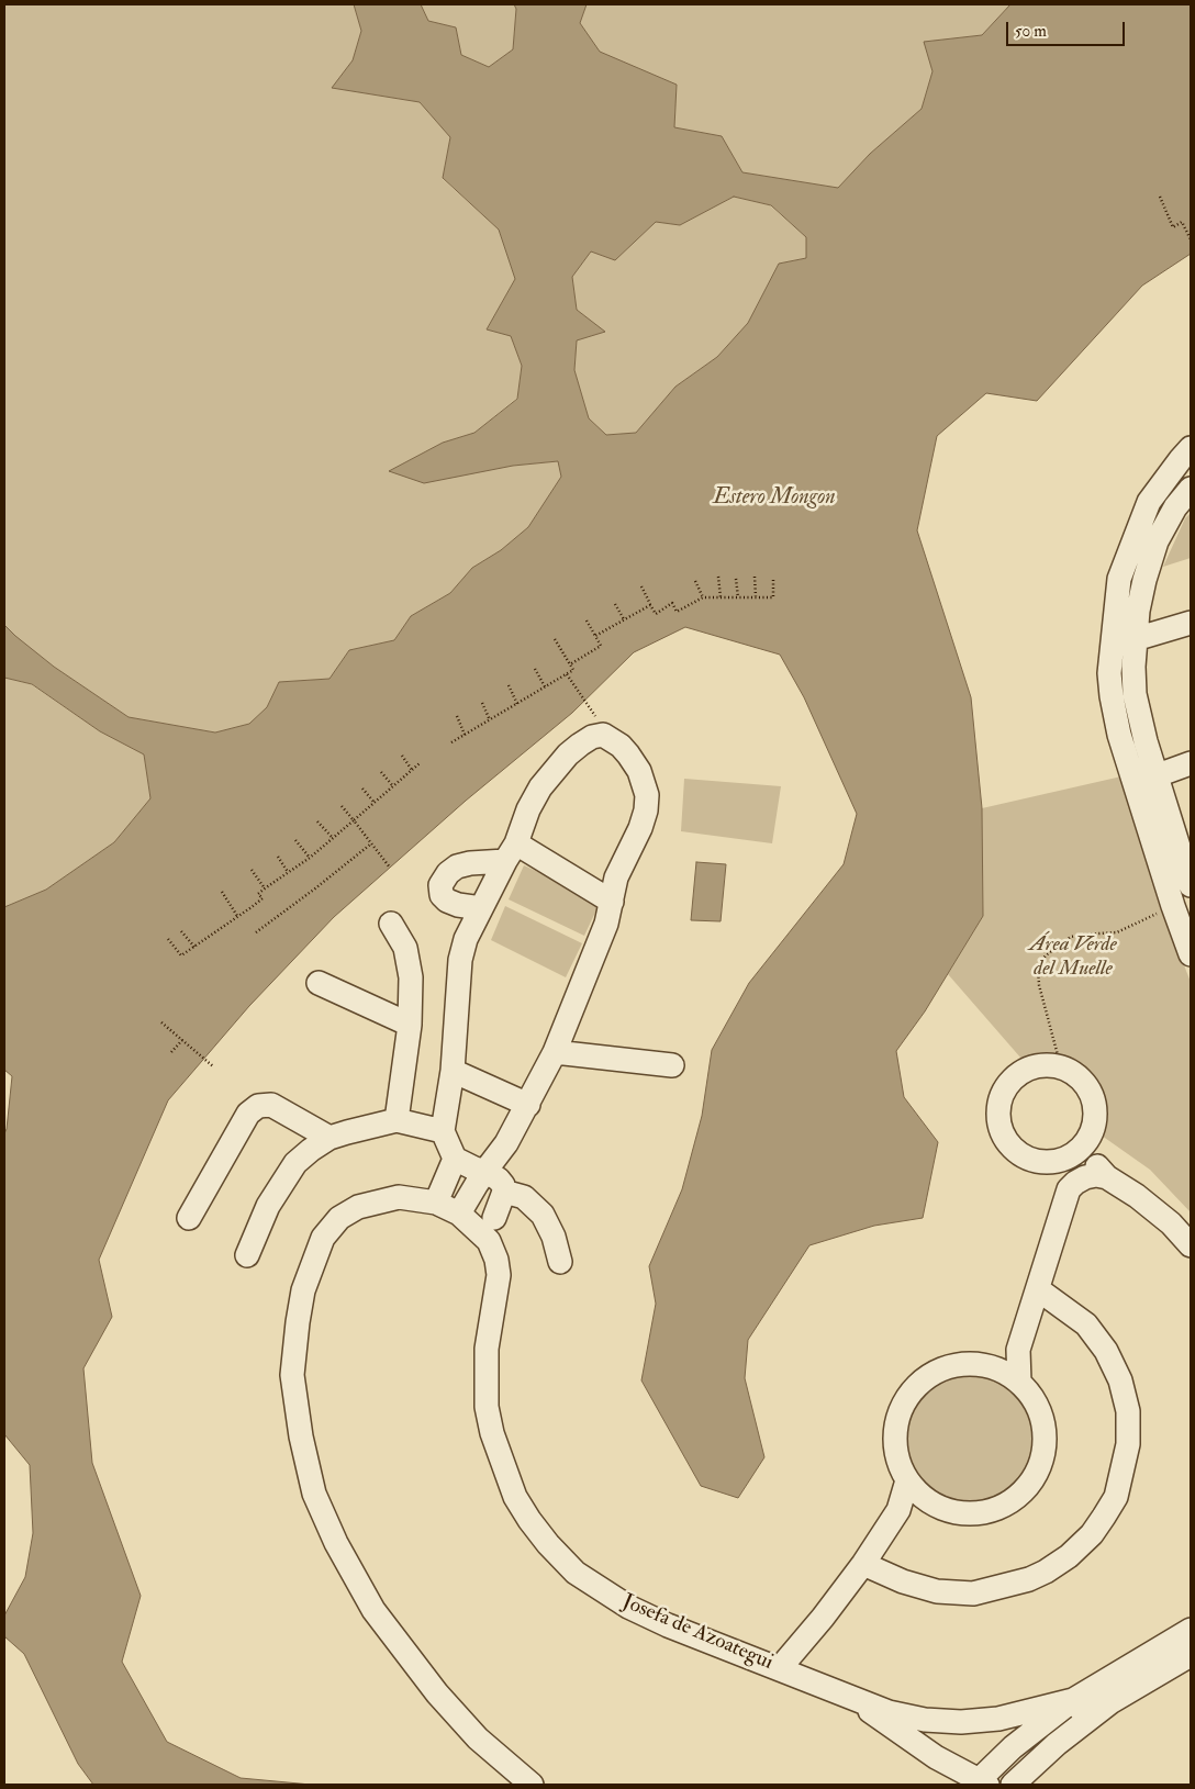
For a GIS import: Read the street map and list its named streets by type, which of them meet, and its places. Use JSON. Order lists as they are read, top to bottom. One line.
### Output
{"streets":{"street":["Josefa de Azoategui"]},"water":["Estero Mongon"],"parks":["Área Verde del Muelle"],"scale_bar":"50 m"}
